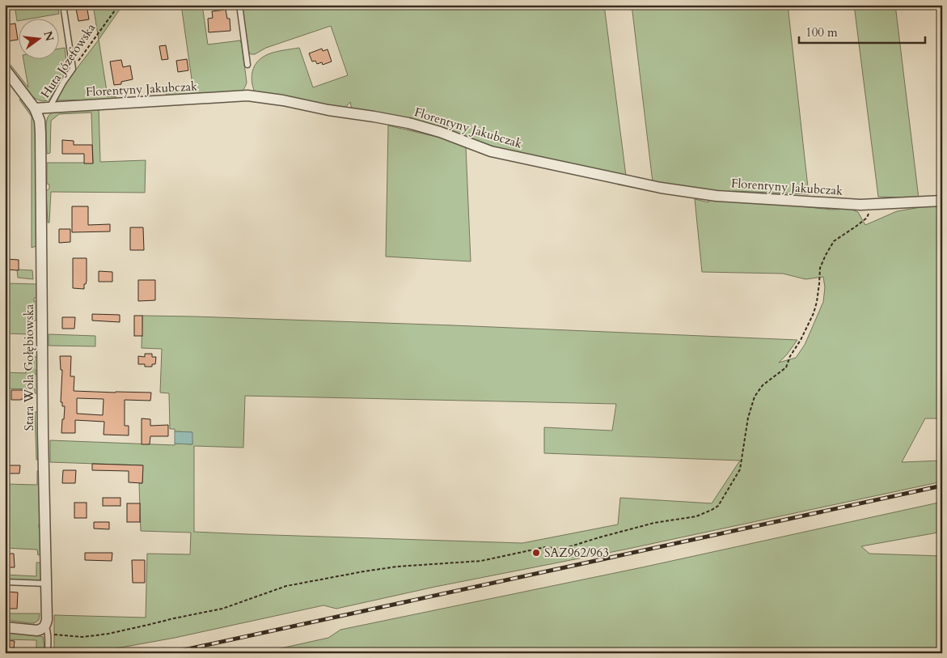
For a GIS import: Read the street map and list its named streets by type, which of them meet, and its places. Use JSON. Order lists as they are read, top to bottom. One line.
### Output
{"streets":{"street":["Florentyny Jakubczak","Stara Wola Gołębiowska"],"lane":["Huta Józefowska"]},"crossings":[["Huta Józefowska","Florentyny Jakubczak"],["Florentyny Jakubczak","Stara Wola Gołębiowska"]],"places":["SAZ962/963"],"scale_bar":"100 m","north":"right"}
